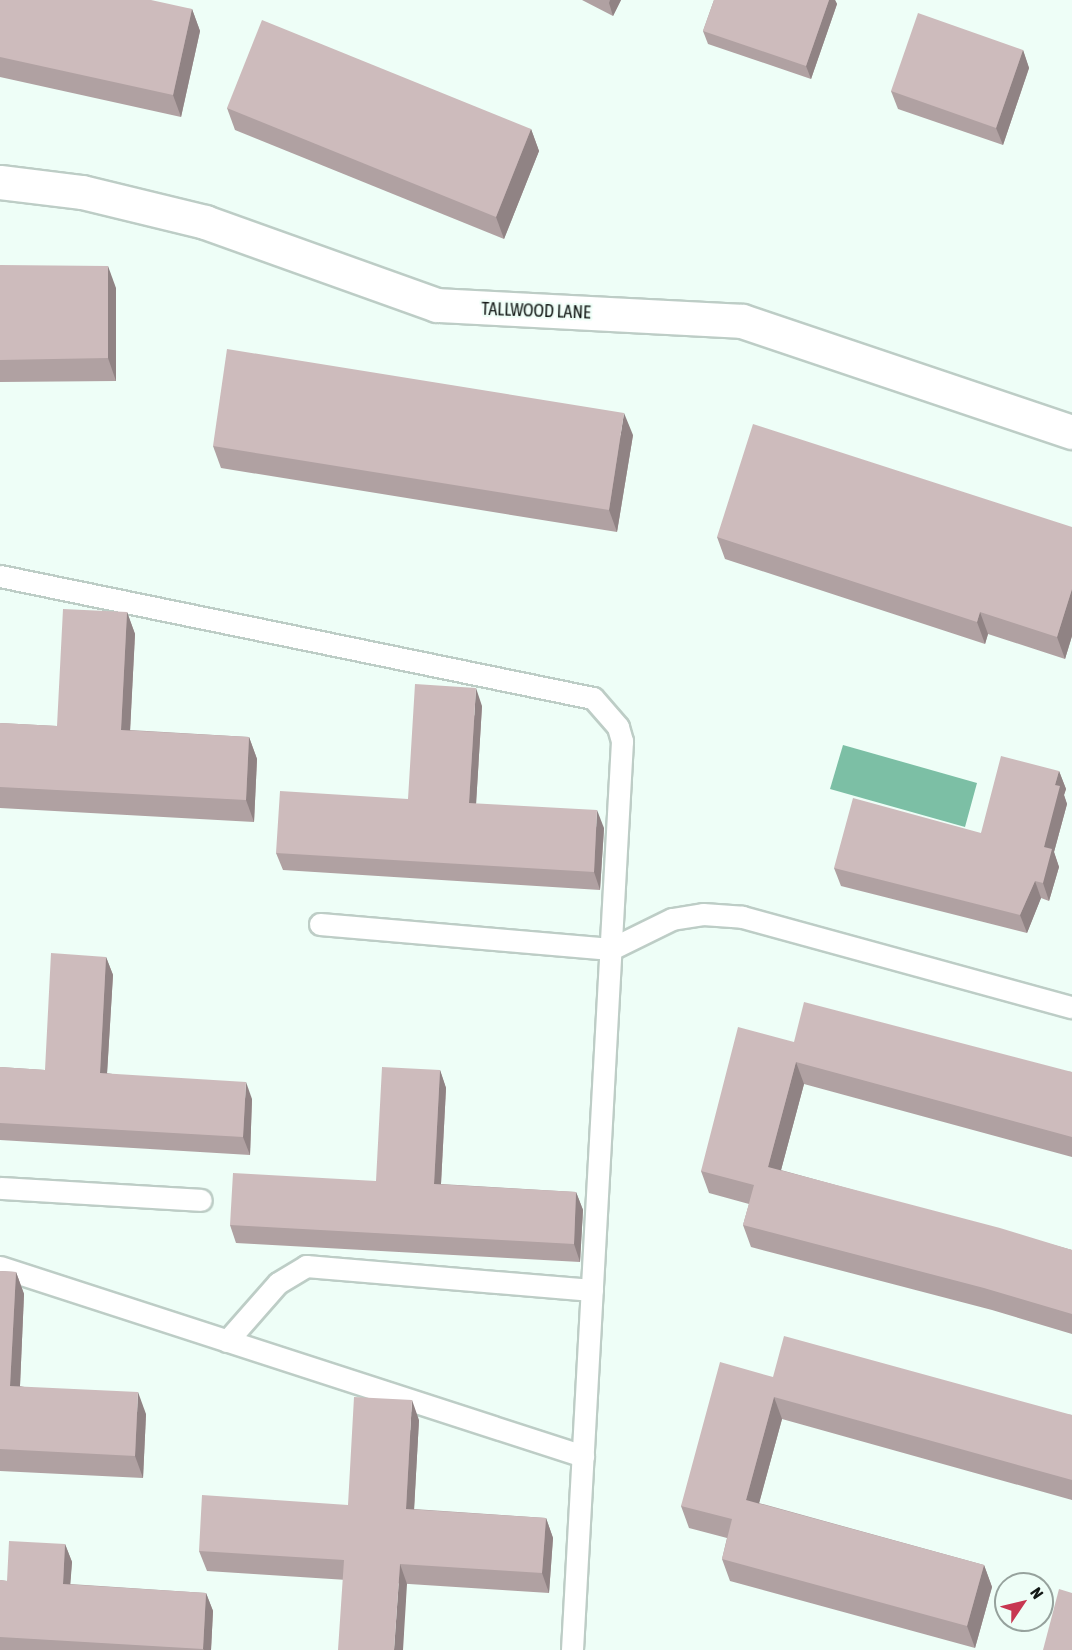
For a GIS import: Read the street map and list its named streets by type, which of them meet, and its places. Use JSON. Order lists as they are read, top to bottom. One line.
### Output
{"streets":{"street":["TALLWOOD LANE"]},"north":"top right"}
